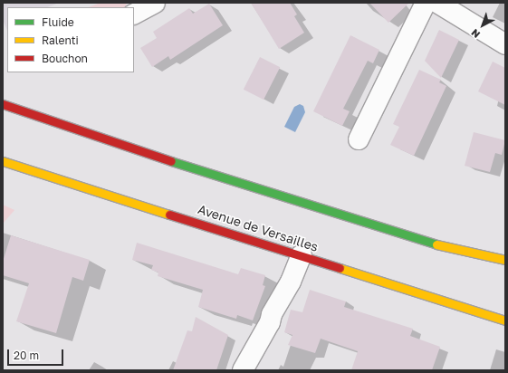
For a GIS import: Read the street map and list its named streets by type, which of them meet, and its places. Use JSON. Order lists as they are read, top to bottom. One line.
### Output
{"streets":{"main road":["Avenue de Versailles"]},"legend":["Fluide","Ralenti","Bouchon"],"scale_bar":"20 m","north":"bottom left"}
